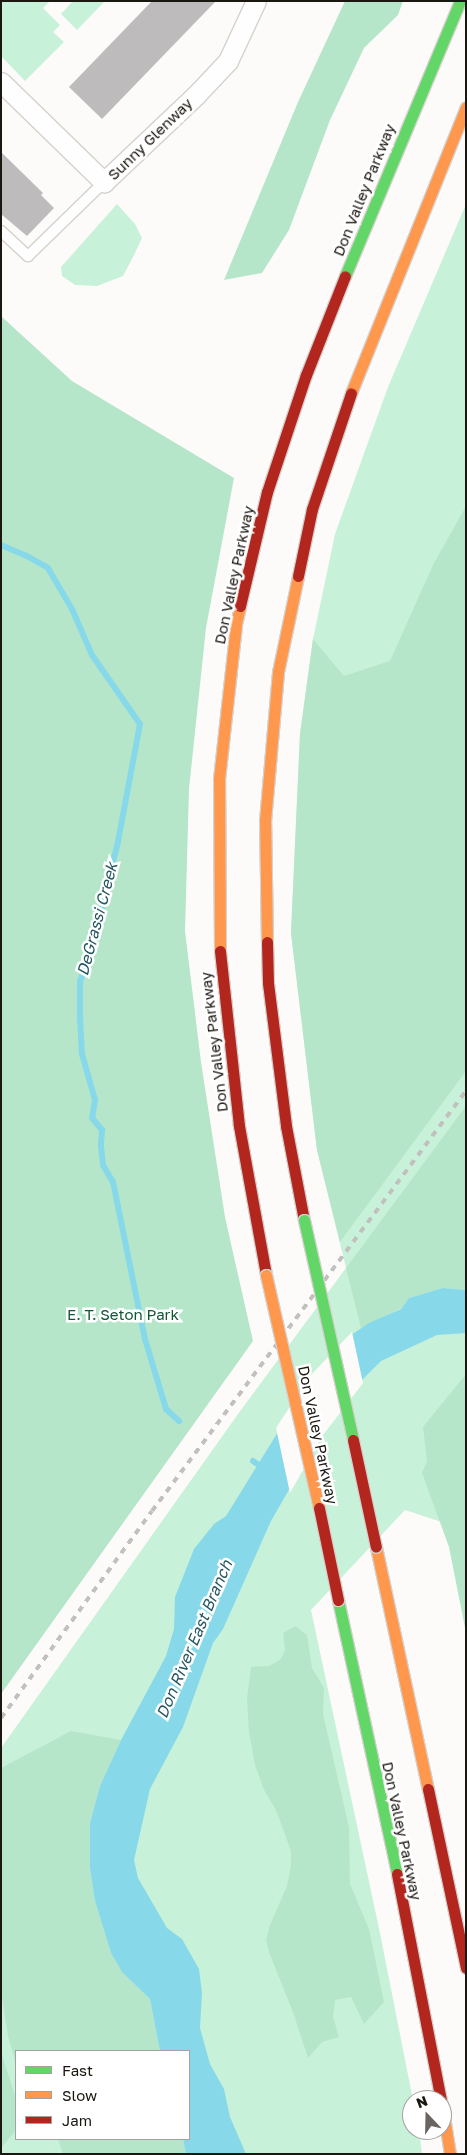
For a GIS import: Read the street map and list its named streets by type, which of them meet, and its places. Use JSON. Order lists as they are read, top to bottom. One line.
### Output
{"streets":{"highway":["Don Valley Parkway"],"street":["Sunny Glenway"]},"water":["DeGrassi Creek","Don River East Branch"],"parks":["E. T. Seton Park"],"legend":["Fast","Slow","Jam"],"north":"top"}
